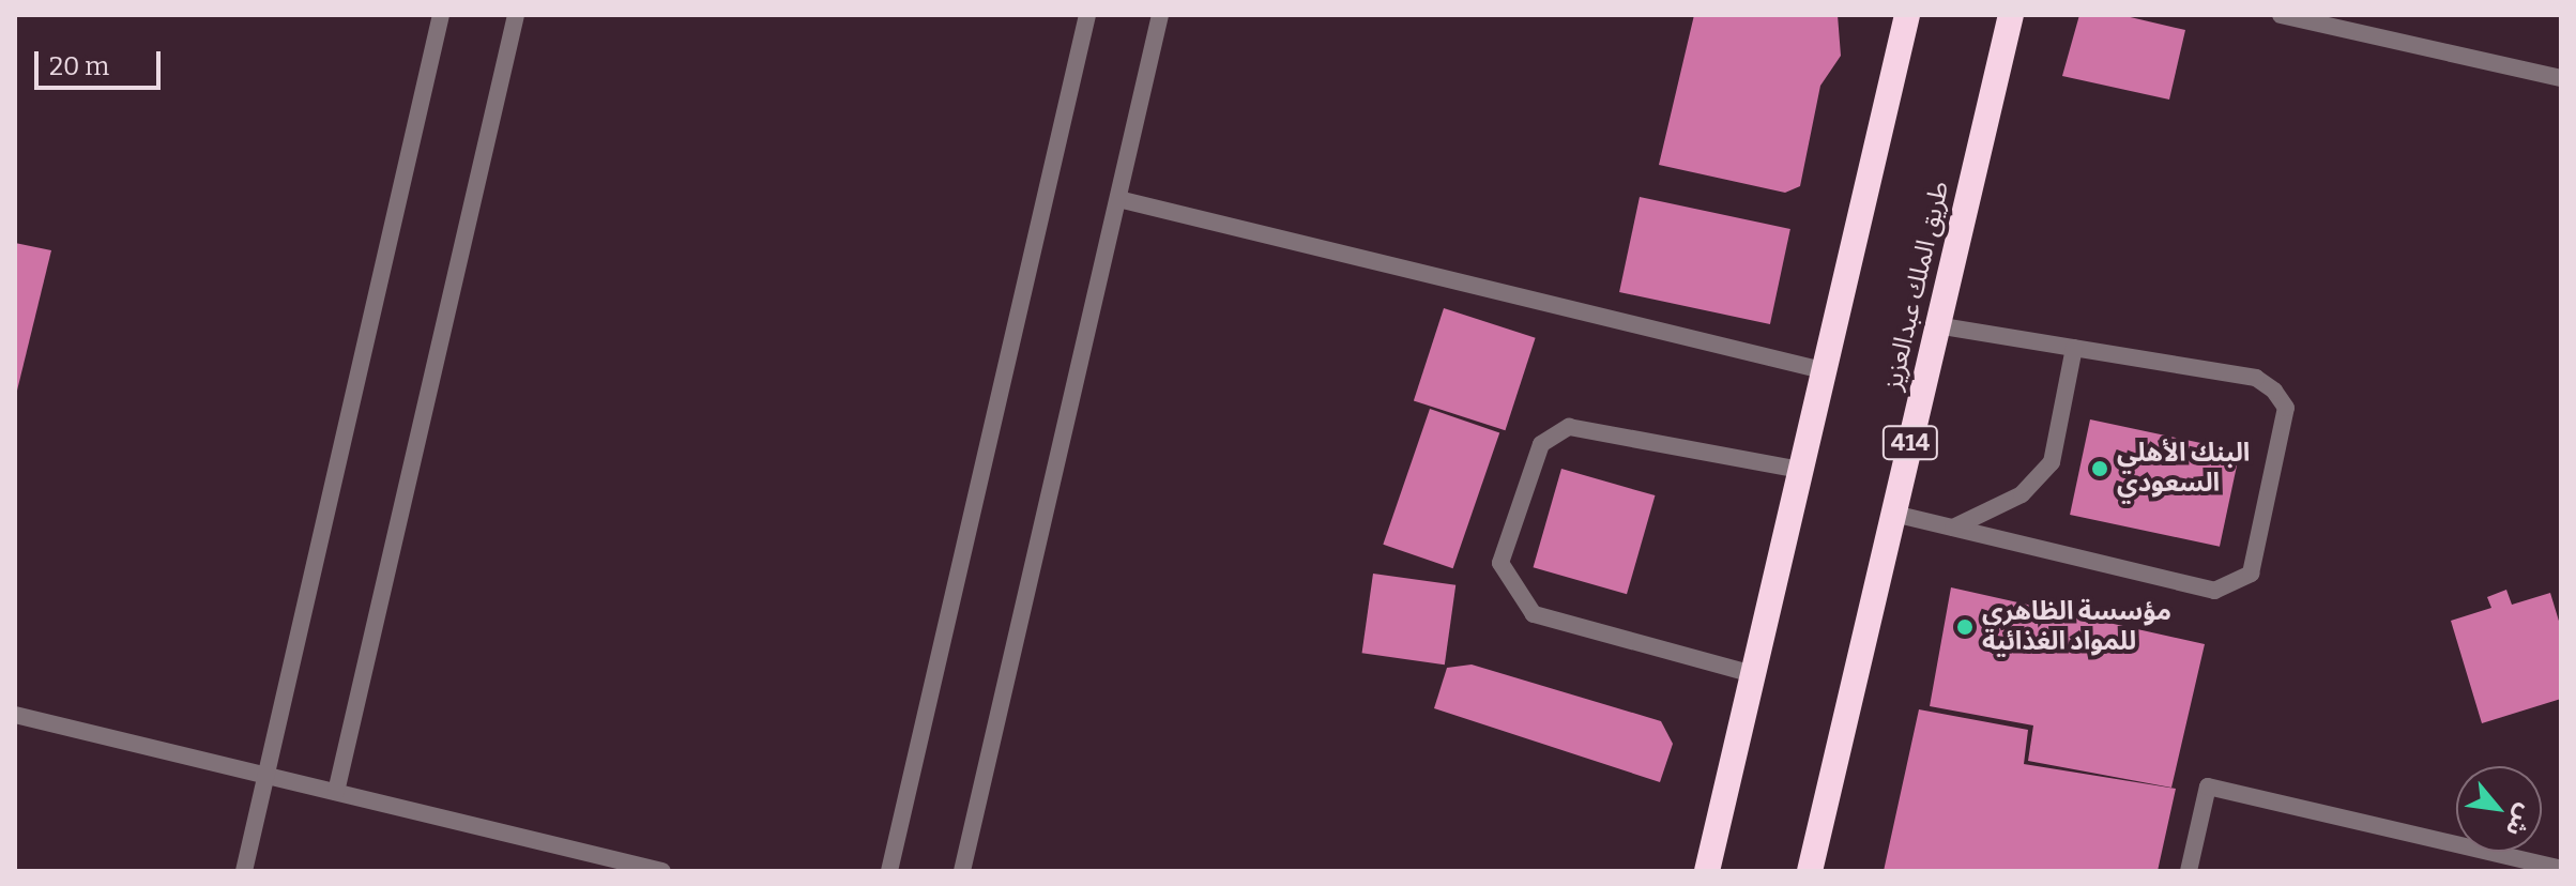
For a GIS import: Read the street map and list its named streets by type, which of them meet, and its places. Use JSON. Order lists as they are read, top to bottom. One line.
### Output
{"streets":{"highway":["طريق الملك عبدالعزيز","414"]},"places":["البنك الأهلي السعودي","مؤسسة الظاهري للمواد الغذائية"],"scale_bar":"20 m","north":"bottom right"}
